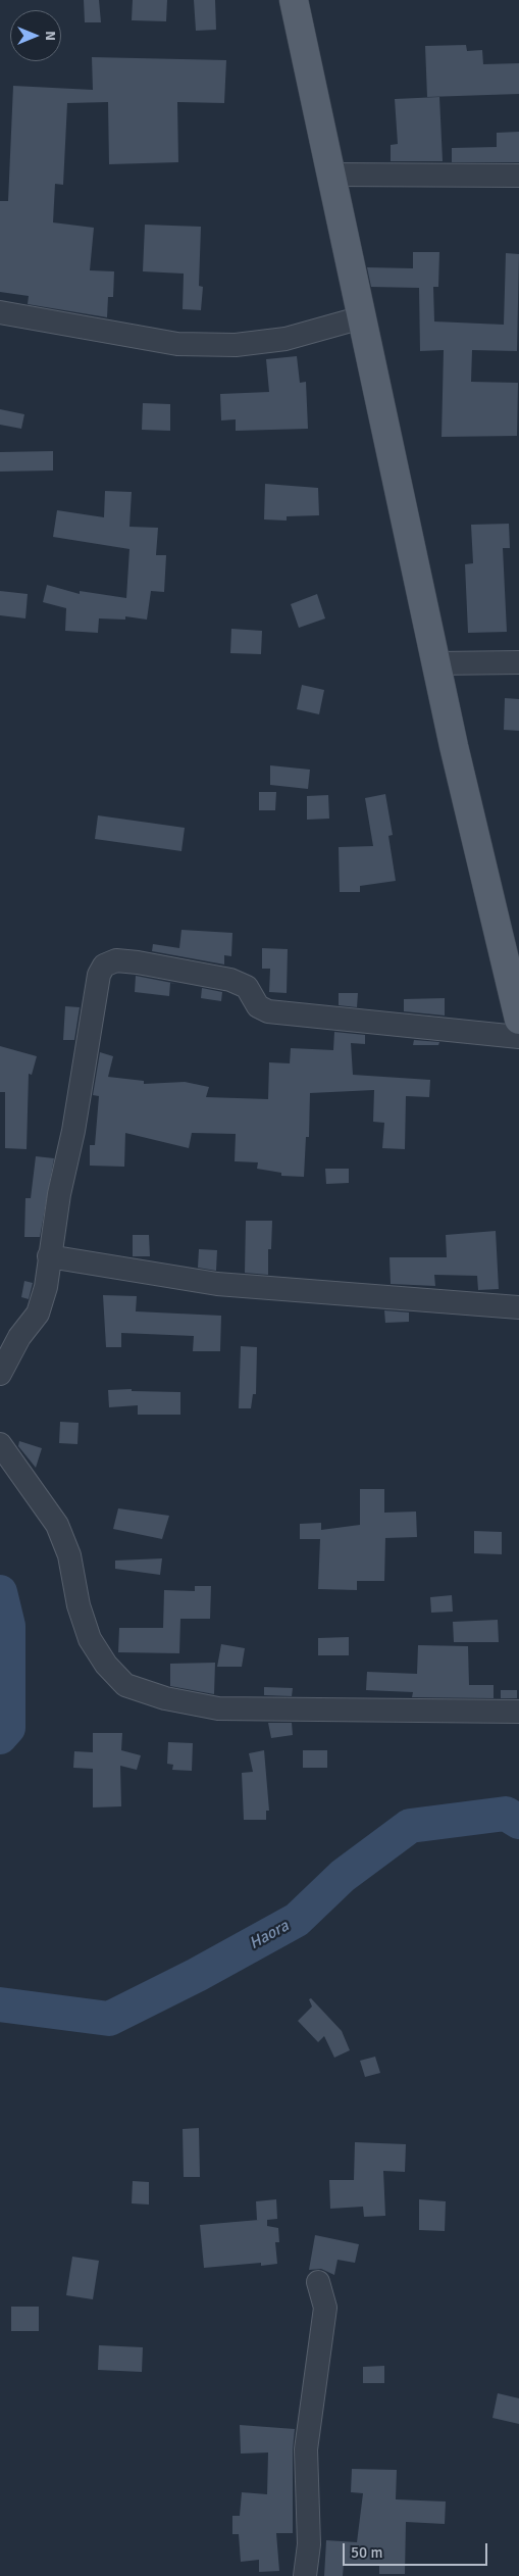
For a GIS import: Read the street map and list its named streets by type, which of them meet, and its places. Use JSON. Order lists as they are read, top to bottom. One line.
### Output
{"water":["Haora"],"scale_bar":"50 m","north":"right"}
